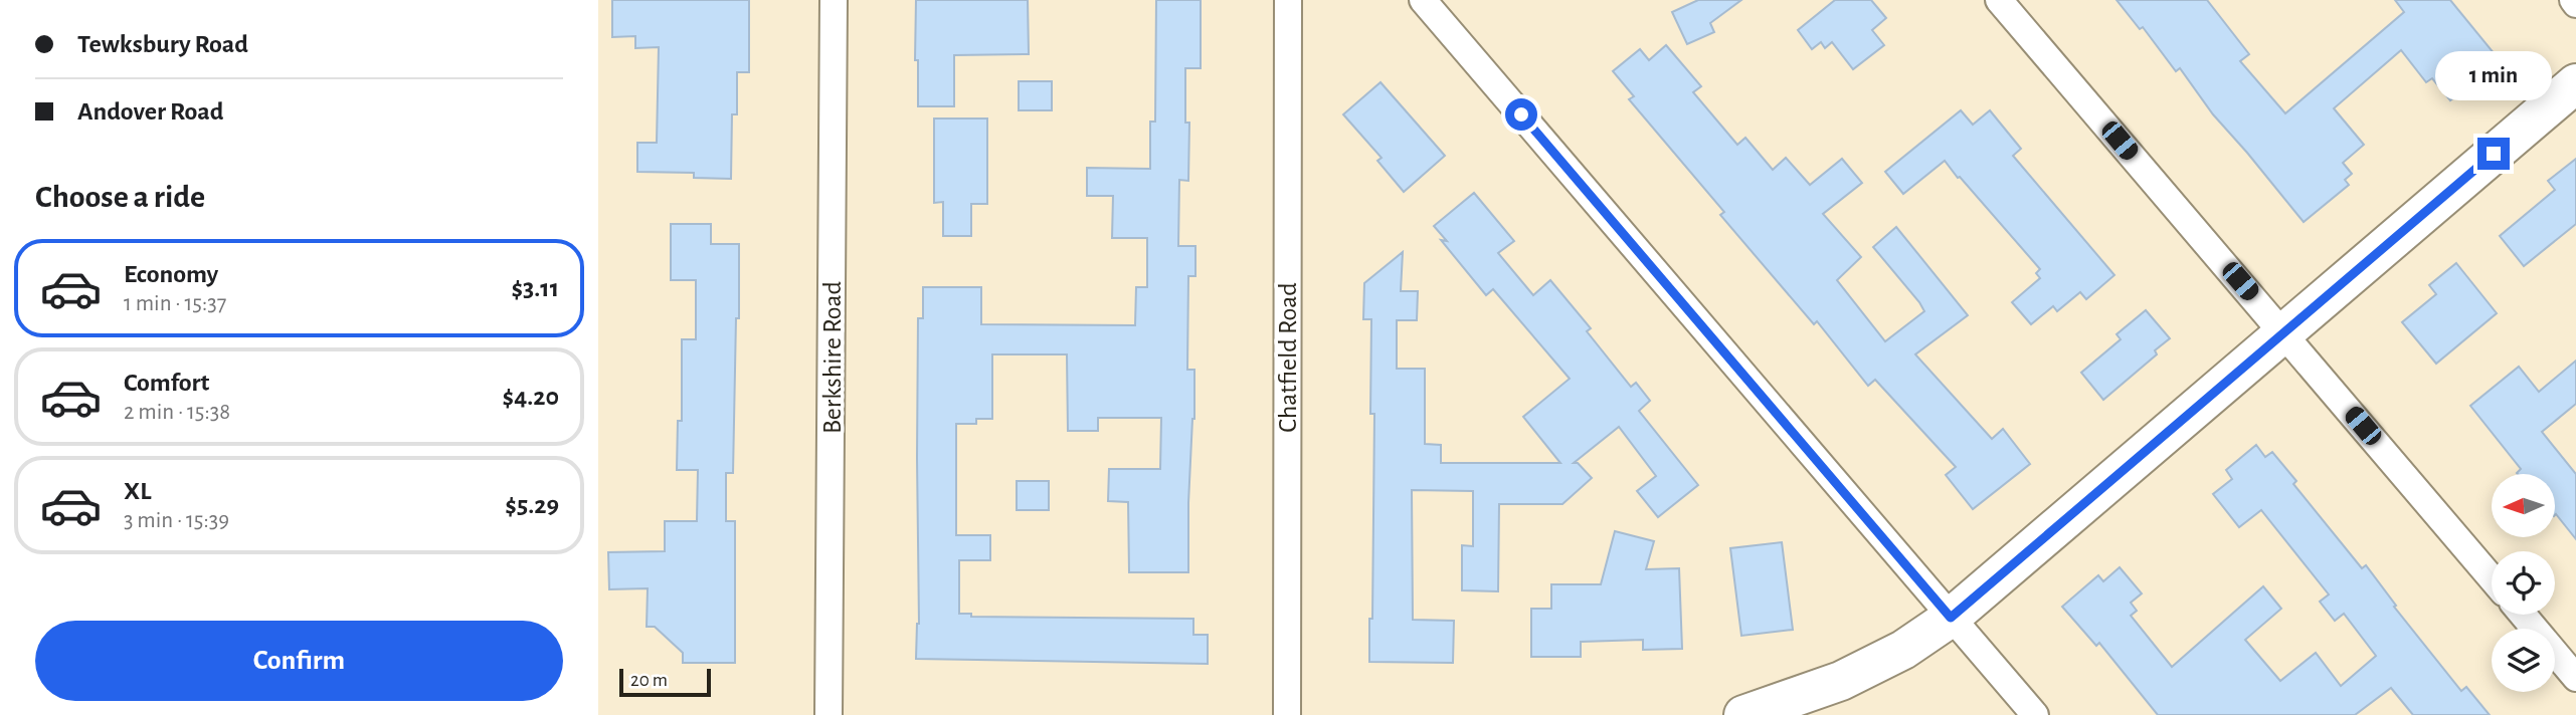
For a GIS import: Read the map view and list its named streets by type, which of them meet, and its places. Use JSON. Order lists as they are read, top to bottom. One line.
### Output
{"streets":{"street":["Berkshire Road","Chatfield Road"]},"scale_bar":"20 m","north":"left","page":{"banner":["Tewksbury Road","Andover Road"],"bubble":"1 min","heading":"Choose a ride","list":[{"name":"Economy","note":"1 min · 15:37","value":"$3.11"},{"name":"Comfort","note":"2 min · 15:38","value":"$4.20"},{"name":"XL","note":"3 min · 15:39","value":"$5.29"}],"buttons":"Confirm","scale":"20 m"}}
